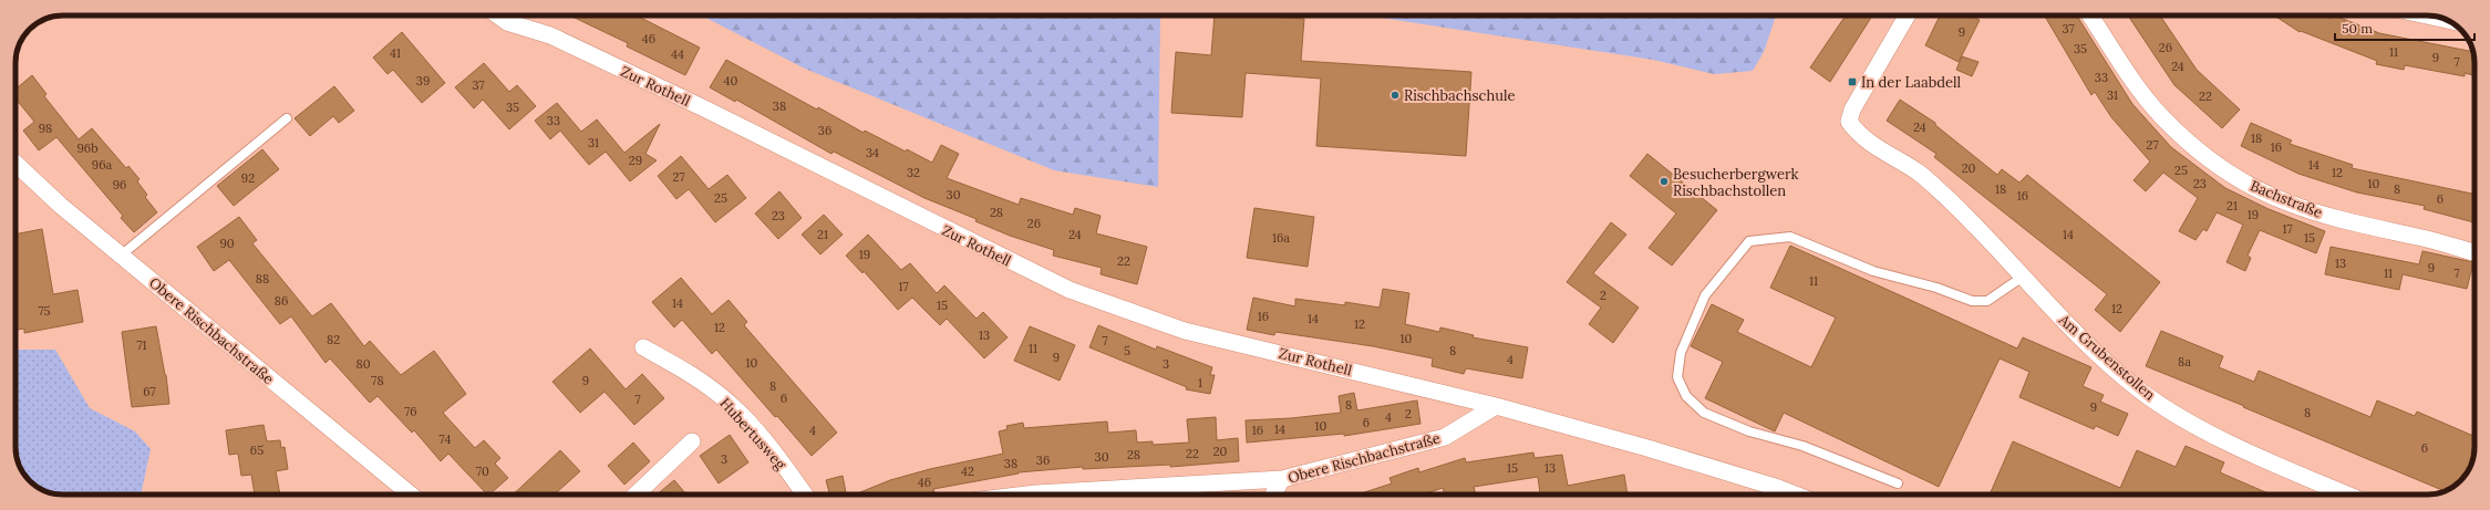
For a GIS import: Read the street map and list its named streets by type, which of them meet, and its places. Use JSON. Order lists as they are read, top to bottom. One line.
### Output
{"streets":{"street":["Zur Rothell","Bachstraße","Obere Rischbachstraße","Am Grubenstollen","Hubertusweg"]},"crossings":[["Zur Rothell","Obere Rischbachstraße"]],"places":{"transit":["In der Laabdell"],"other":["Rischbachschule","Besucherbergwerk Rischbachstollen"]},"house_numbers":["37","9","46","26","35","11","41","44","9","7","24","33","39","40","37","31","22","38","35","33","24","98","36","18","31","27","16","96b","34","29","96a","14","20","25","32","12","27","92","23","10","96","18","8","30","16","25","6","21","28","19","23","26","17","21","24","14","16a","15","90","19","22","13","9","11","7","88","11","17","2","86","14","15","12","75","16","14","12","12","13","10","82","7","71","11","5","8","9","4","8a","10","80","3","78","9","1","8","67","6","7","8","9","76","8","2","4","6","10","14","4","16","74","6","65","20","22","28","30","3","36","38","15","13","70","42","46"],"scale_bar":"50 m"}
